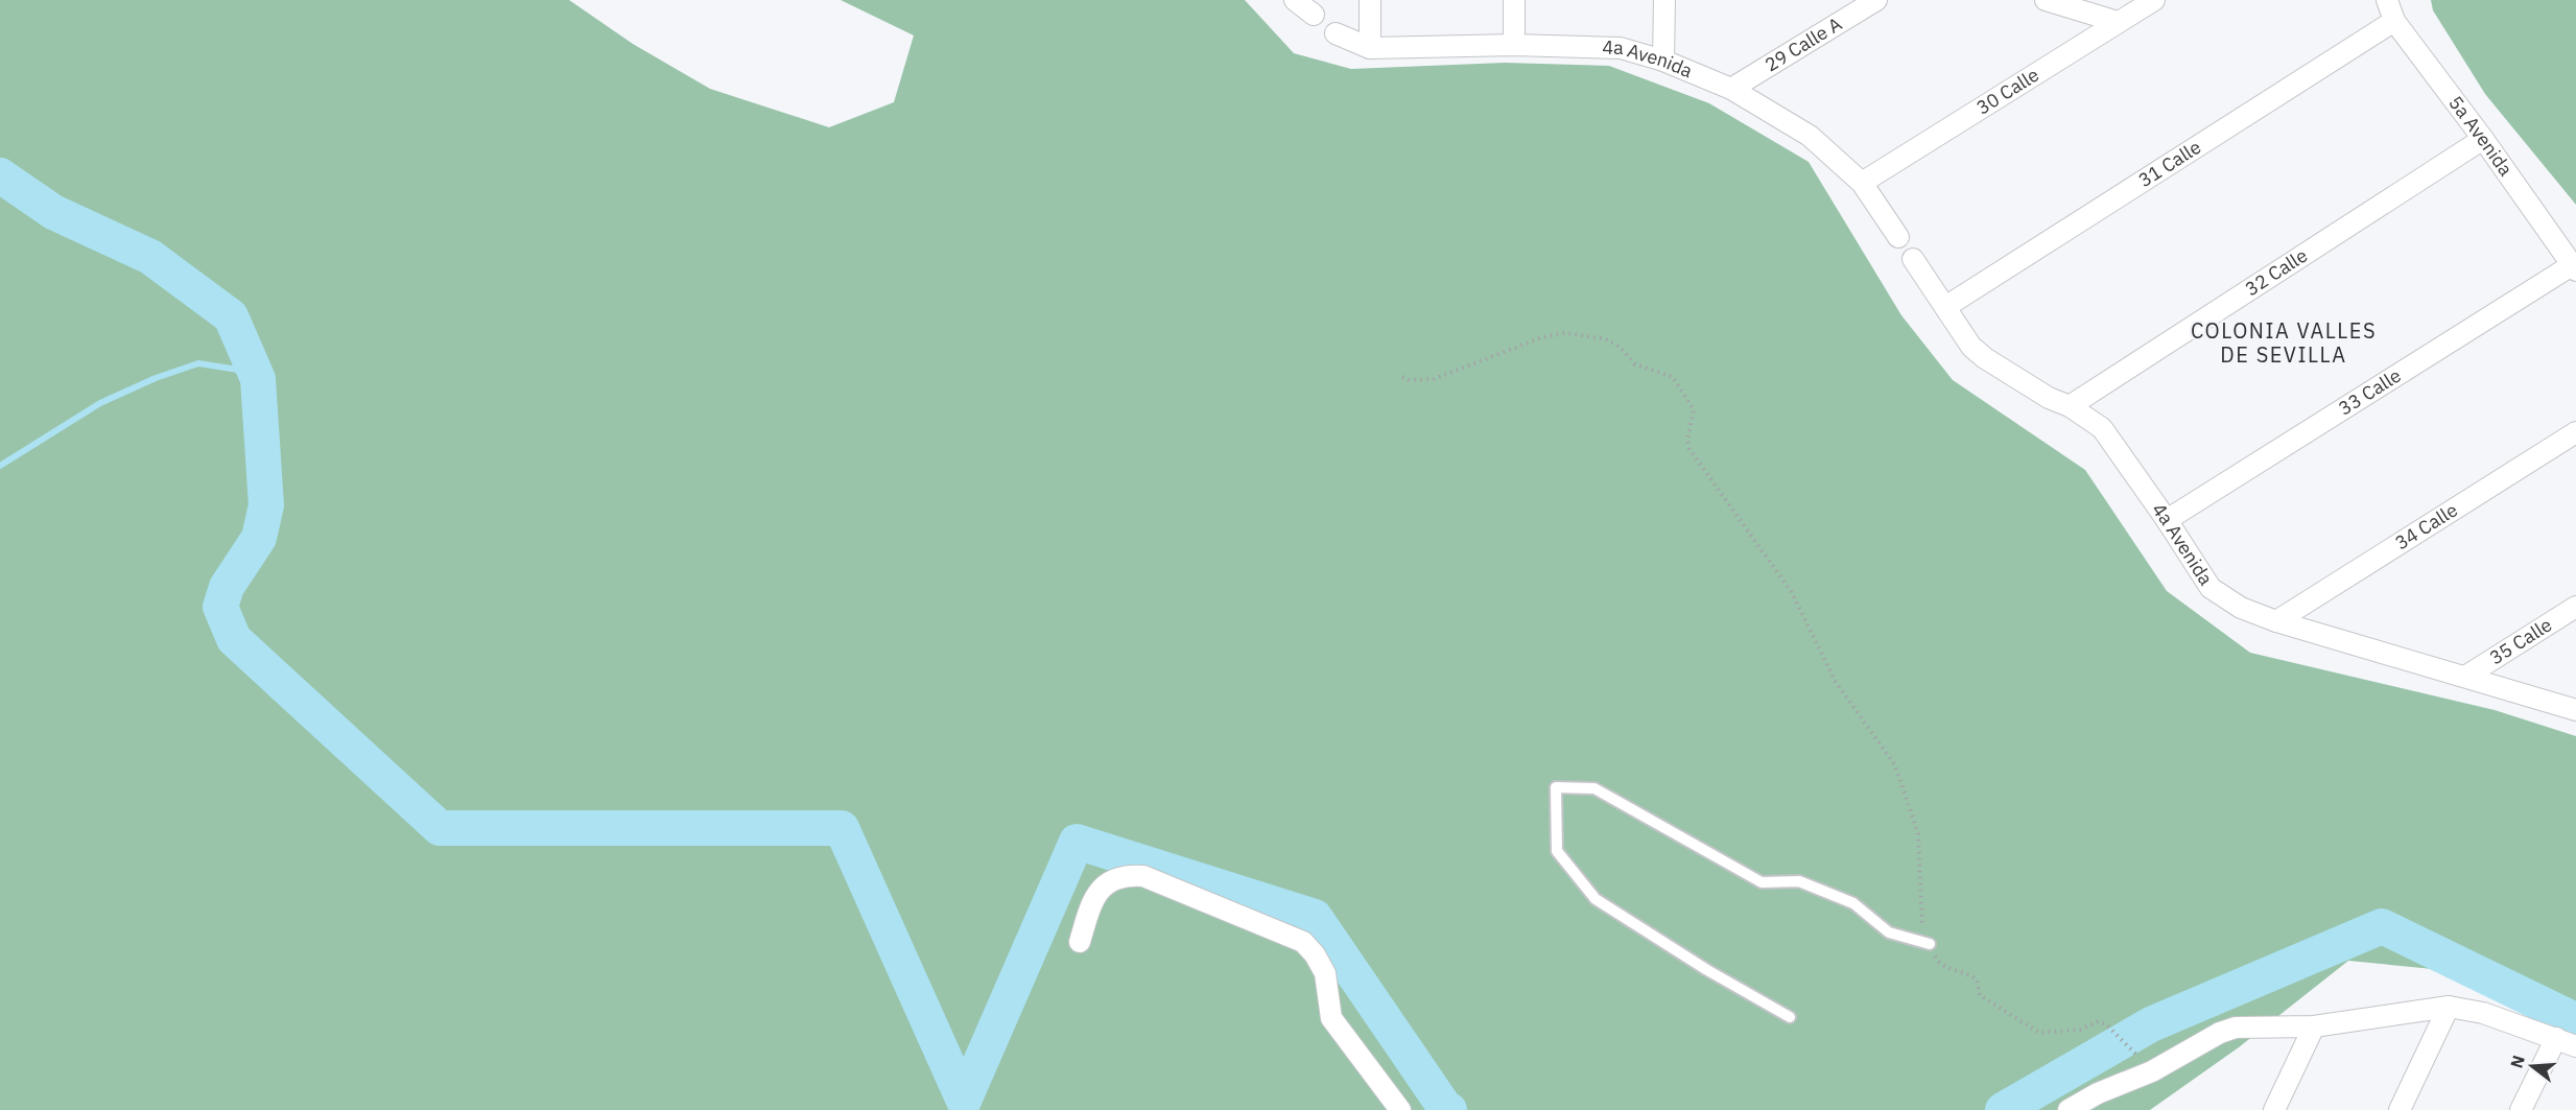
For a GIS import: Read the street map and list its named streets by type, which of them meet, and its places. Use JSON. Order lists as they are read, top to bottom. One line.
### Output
{"streets":{"street":["29 Calle A","4a Avenida","30 Calle","5a Avenida","31 Calle","32 Calle","33 Calle","34 Calle","35 Calle"]},"crossings":[["29 Calle A","4a Avenida"],["4a Avenida","30 Calle"],["4a Avenida","31 Calle"],["4a Avenida","32 Calle"],["4a Avenida","33 Calle"],["4a Avenida","34 Calle"],["4a Avenida","35 Calle"],["5a Avenida","31 Calle"],["5a Avenida","32 Calle"],["5a Avenida","33 Calle"]],"districts":["COLONIA VALLES DE SEVILLA"],"north":"left"}
